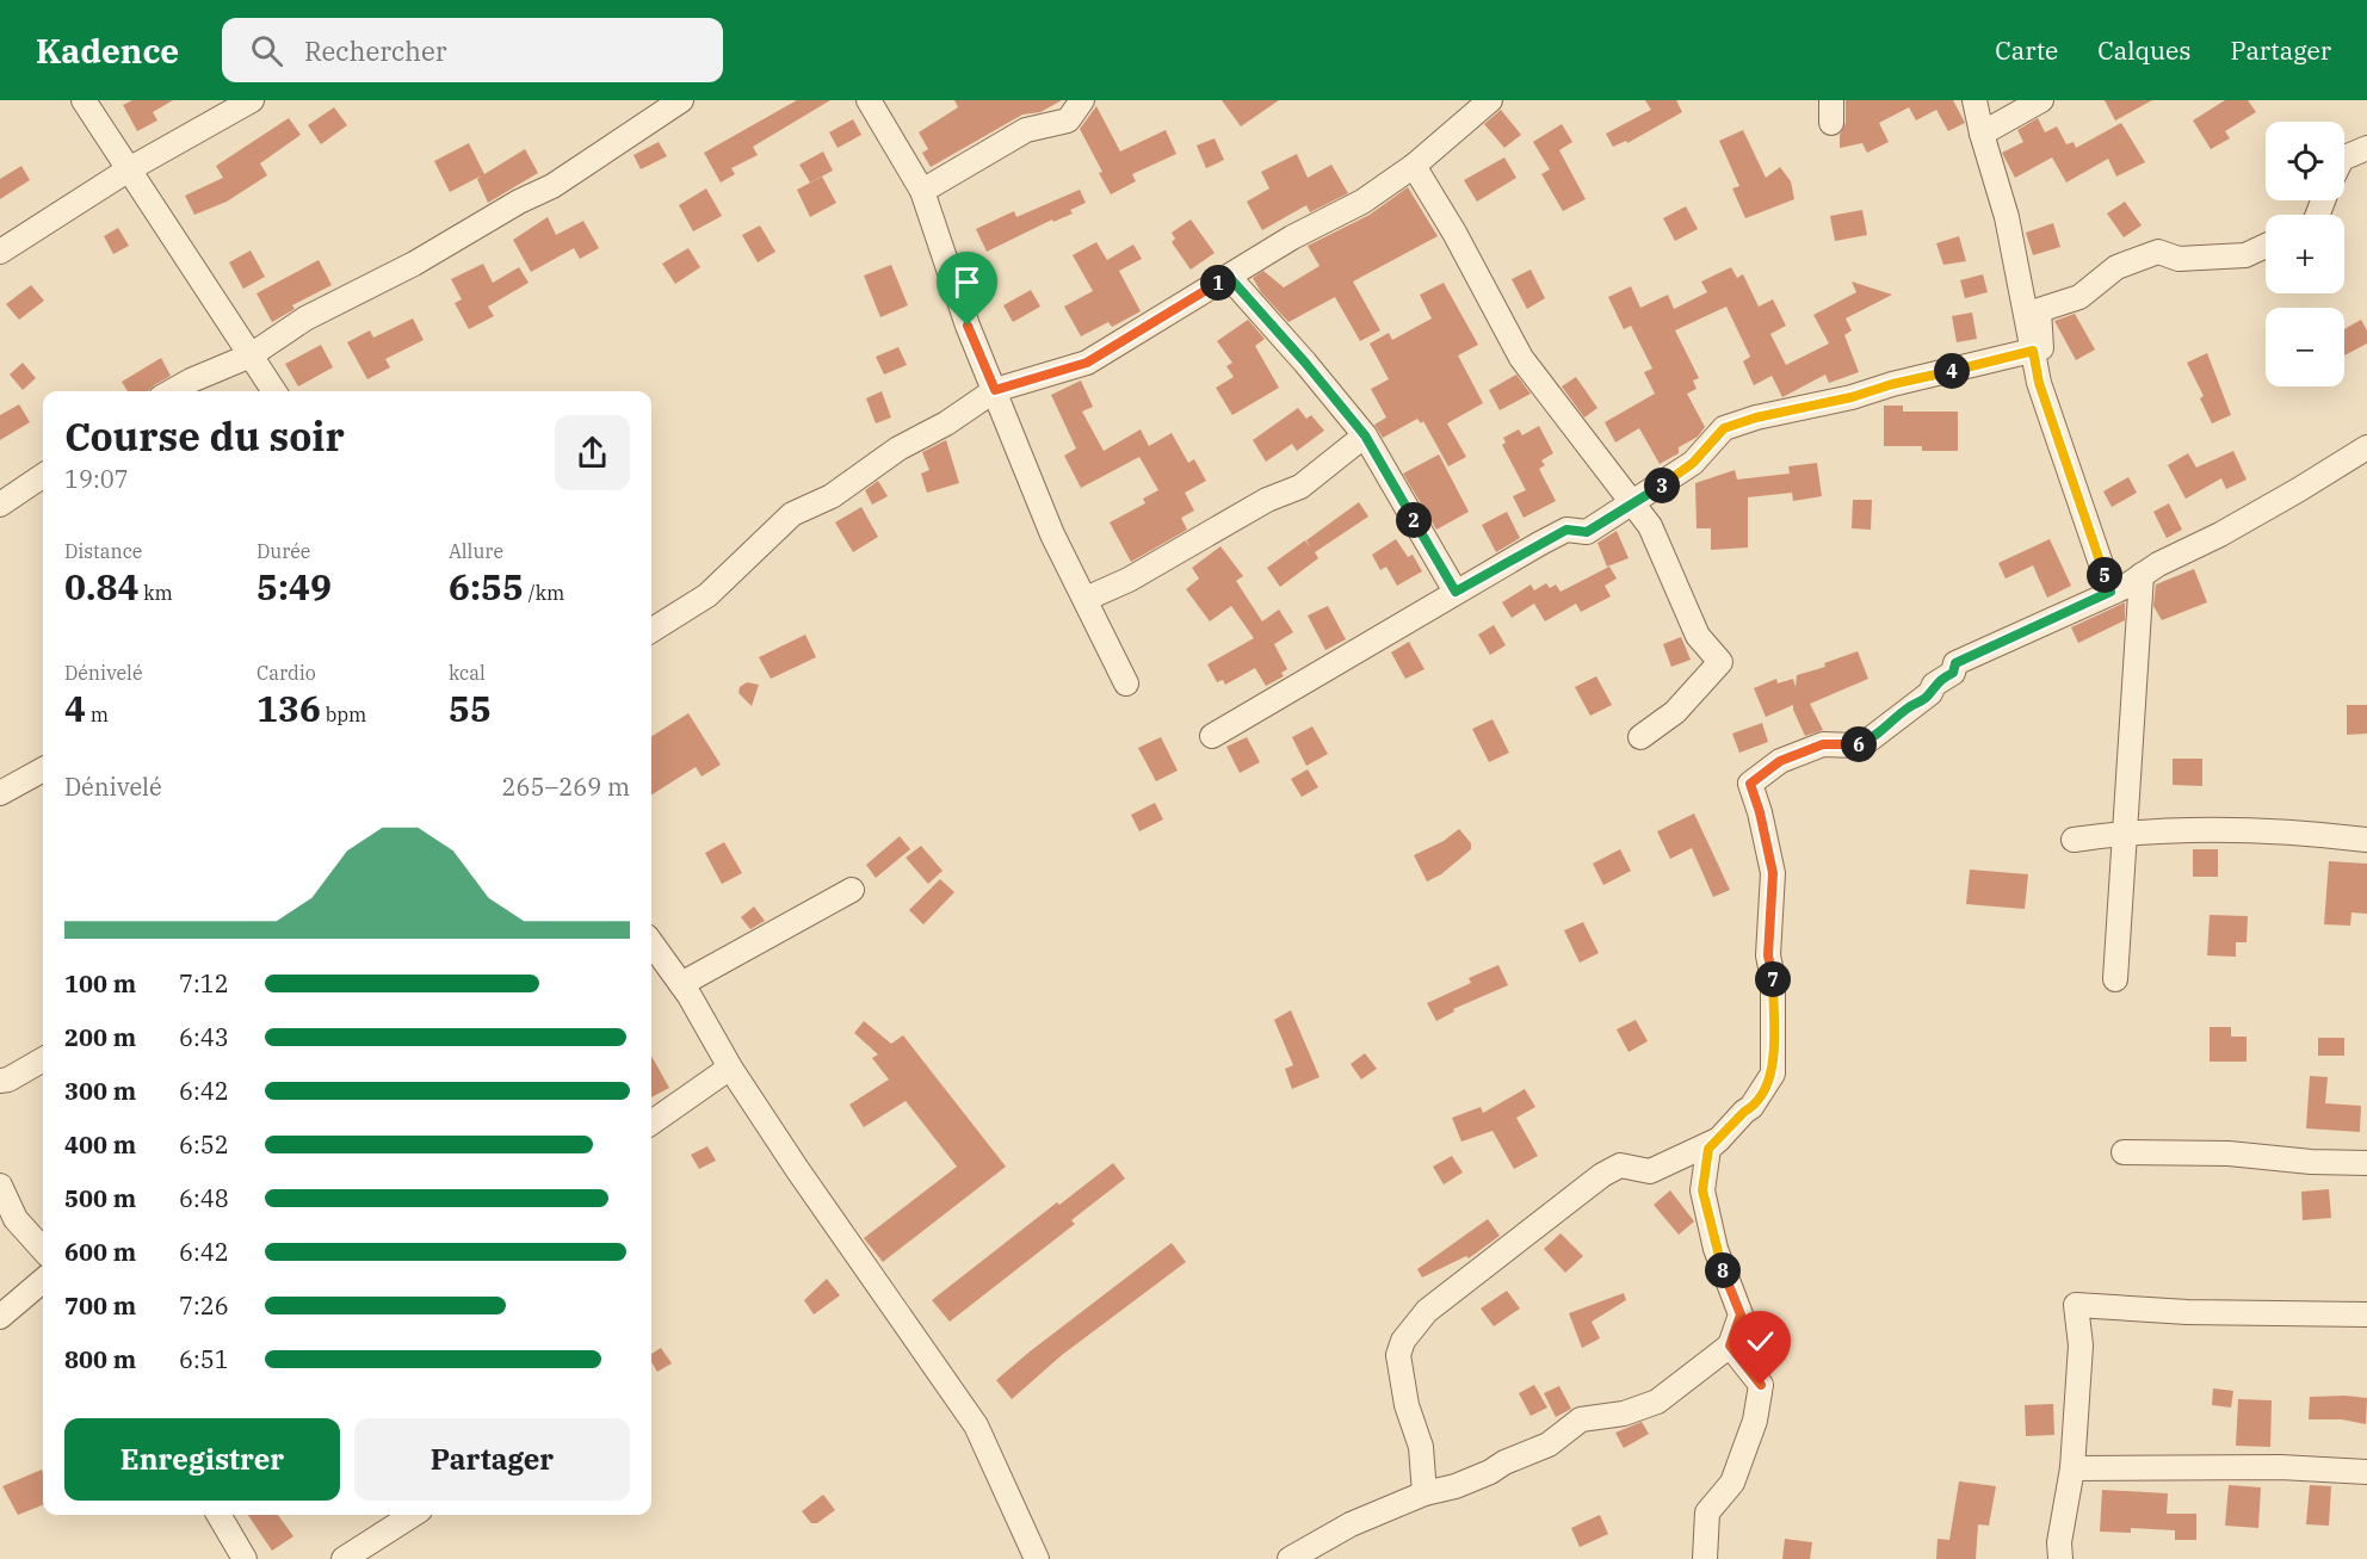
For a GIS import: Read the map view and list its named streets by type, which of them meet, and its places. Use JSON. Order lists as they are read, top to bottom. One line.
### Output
{"page":{"header":"Kadence","search":"Rechercher","nav":["Carte","Calques","Partager"],"map_buttons":["+","−"],"pins":["1","4","3","2","5","6","7","8"],"heading":["Course du soir","19:07"],"stats":[["Distance","0.84 km"],["Durée","5:49"],["Allure","6:55 /km"],["Dénivelé","4 m"],["Cardio","136 bpm"],["kcal","55"]],"chart":["Dénivelé","265–269 m"],"list":[{"name":"100 m","note":"7:12"},{"name":"200 m","note":"6:43"},{"name":"300 m","note":"6:42"},{"name":"400 m","note":"6:52"},{"name":"500 m","note":"6:48"},{"name":"600 m","note":"6:42"},{"name":"700 m","note":"7:26"},{"name":"800 m","note":"6:51"}],"buttons":["Enregistrer","Partager"]}}
